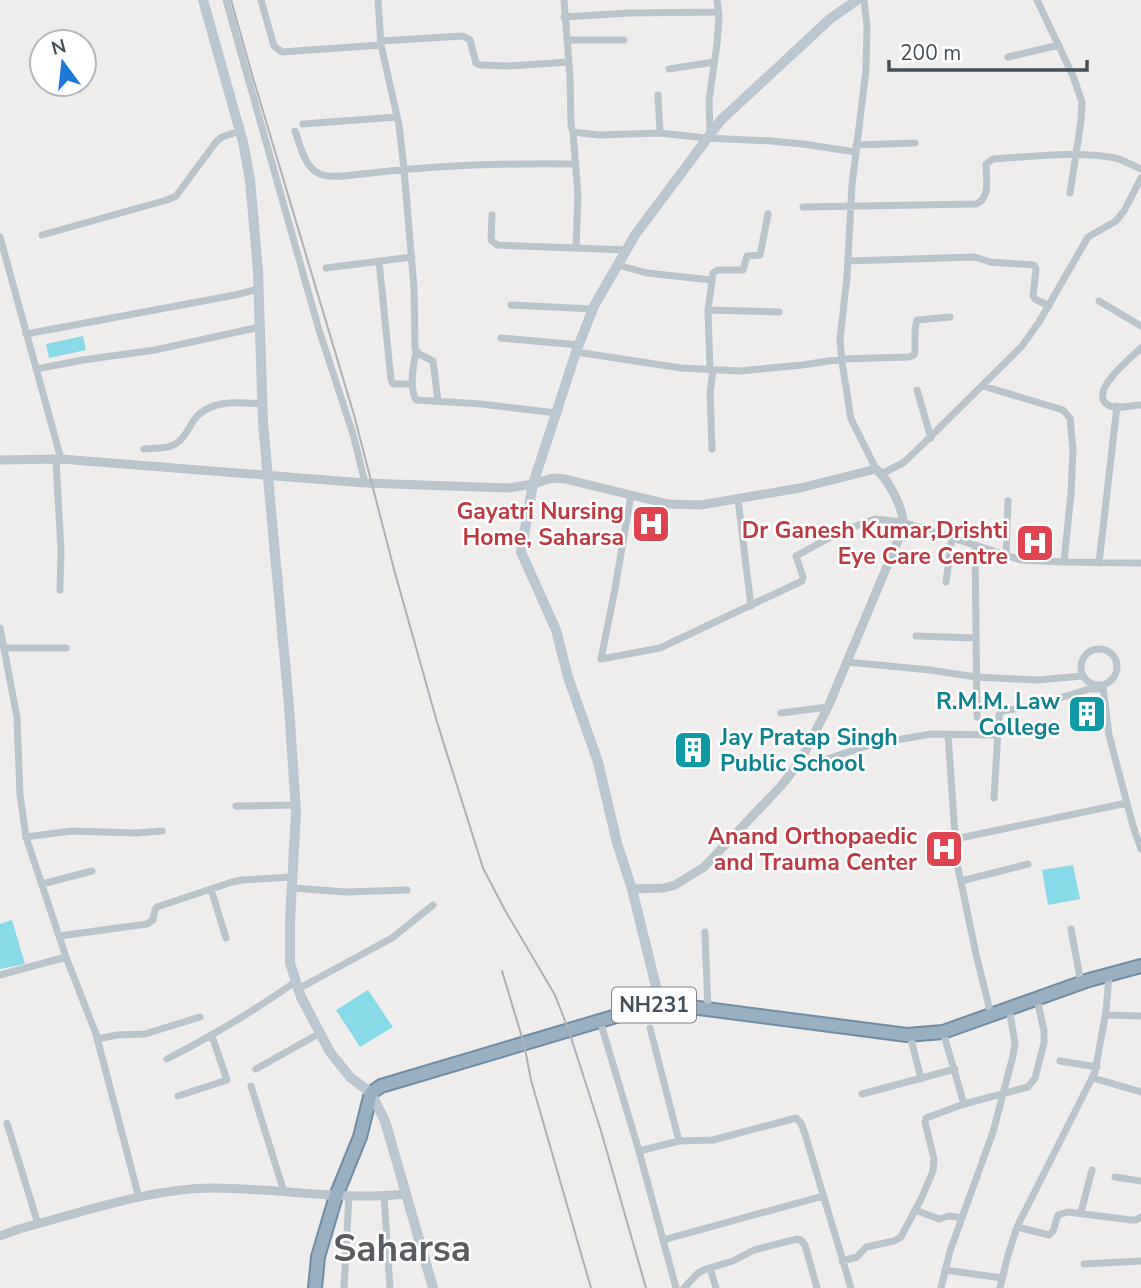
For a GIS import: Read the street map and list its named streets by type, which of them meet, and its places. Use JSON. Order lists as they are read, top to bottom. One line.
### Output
{"streets":{"highway":["NH231"]},"districts":["Saharsa"],"places":{"hospital":["Gayatri Nursing Home, Saharsa","Dr Ganesh Kumar,Drishti Eye Care Centre","Anand Orthopaedic and Trauma Center"],"building":["R.M.M. Law College","Jay Pratap Singh Public School"]},"scale_bar":"200 m","north":"top"}
